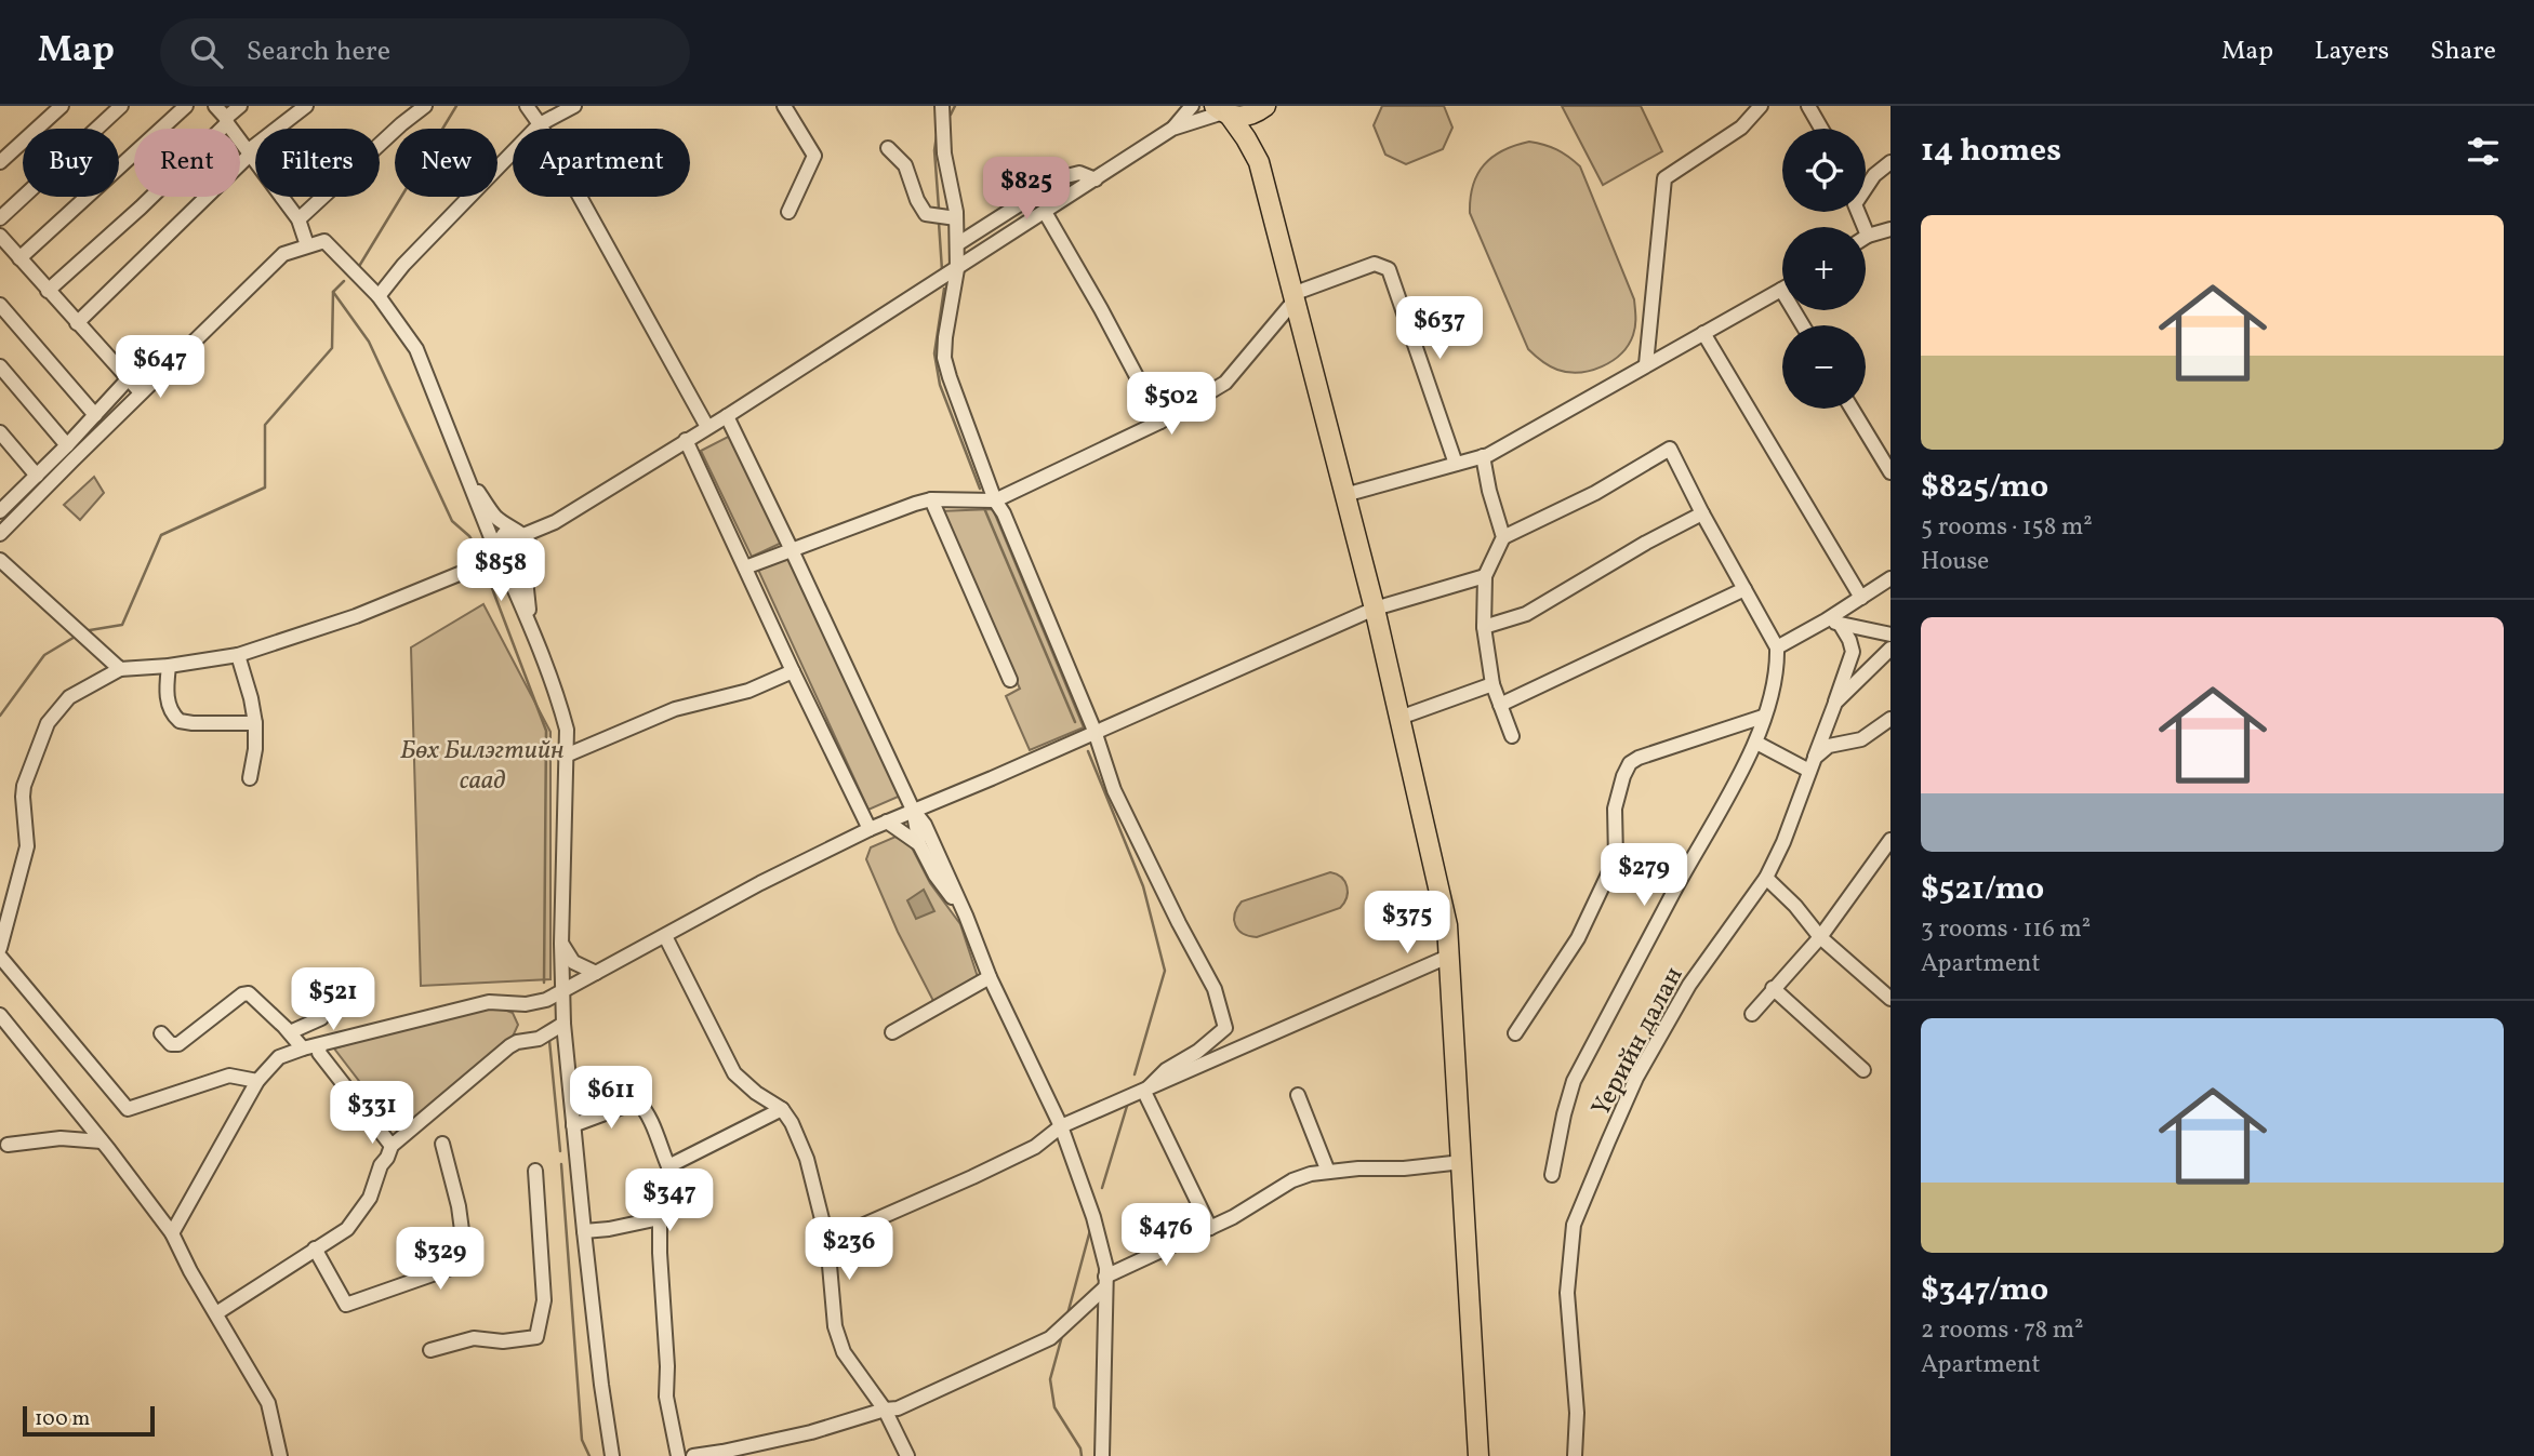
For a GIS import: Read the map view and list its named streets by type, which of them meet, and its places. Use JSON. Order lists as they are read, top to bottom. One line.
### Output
{"streets":{"street":["Үерийн далан"]},"parks":["Бөх Билэгтийн саад"],"scale_bar":"100 m","page":{"header":"Map","search":"Search here","nav":["Map","Layers","Share"],"heading":"14 homes","map_buttons":["+","−"],"chip":["Buy","Rent","Filters","New","Apartment"],"price":["$825","$637","$647","$502","$858","$279","$375","$521","$611","$331","$347","$476","$236","$329"],"list":[{"name":"$825/mo","note":"5 rooms · 158 m² · House"},{"name":"$521/mo","note":"3 rooms · 116 m² · Apartment"},{"name":"$347/mo","note":"2 rooms · 78 m² · Apartment"}],"scale":"100 m"}}
